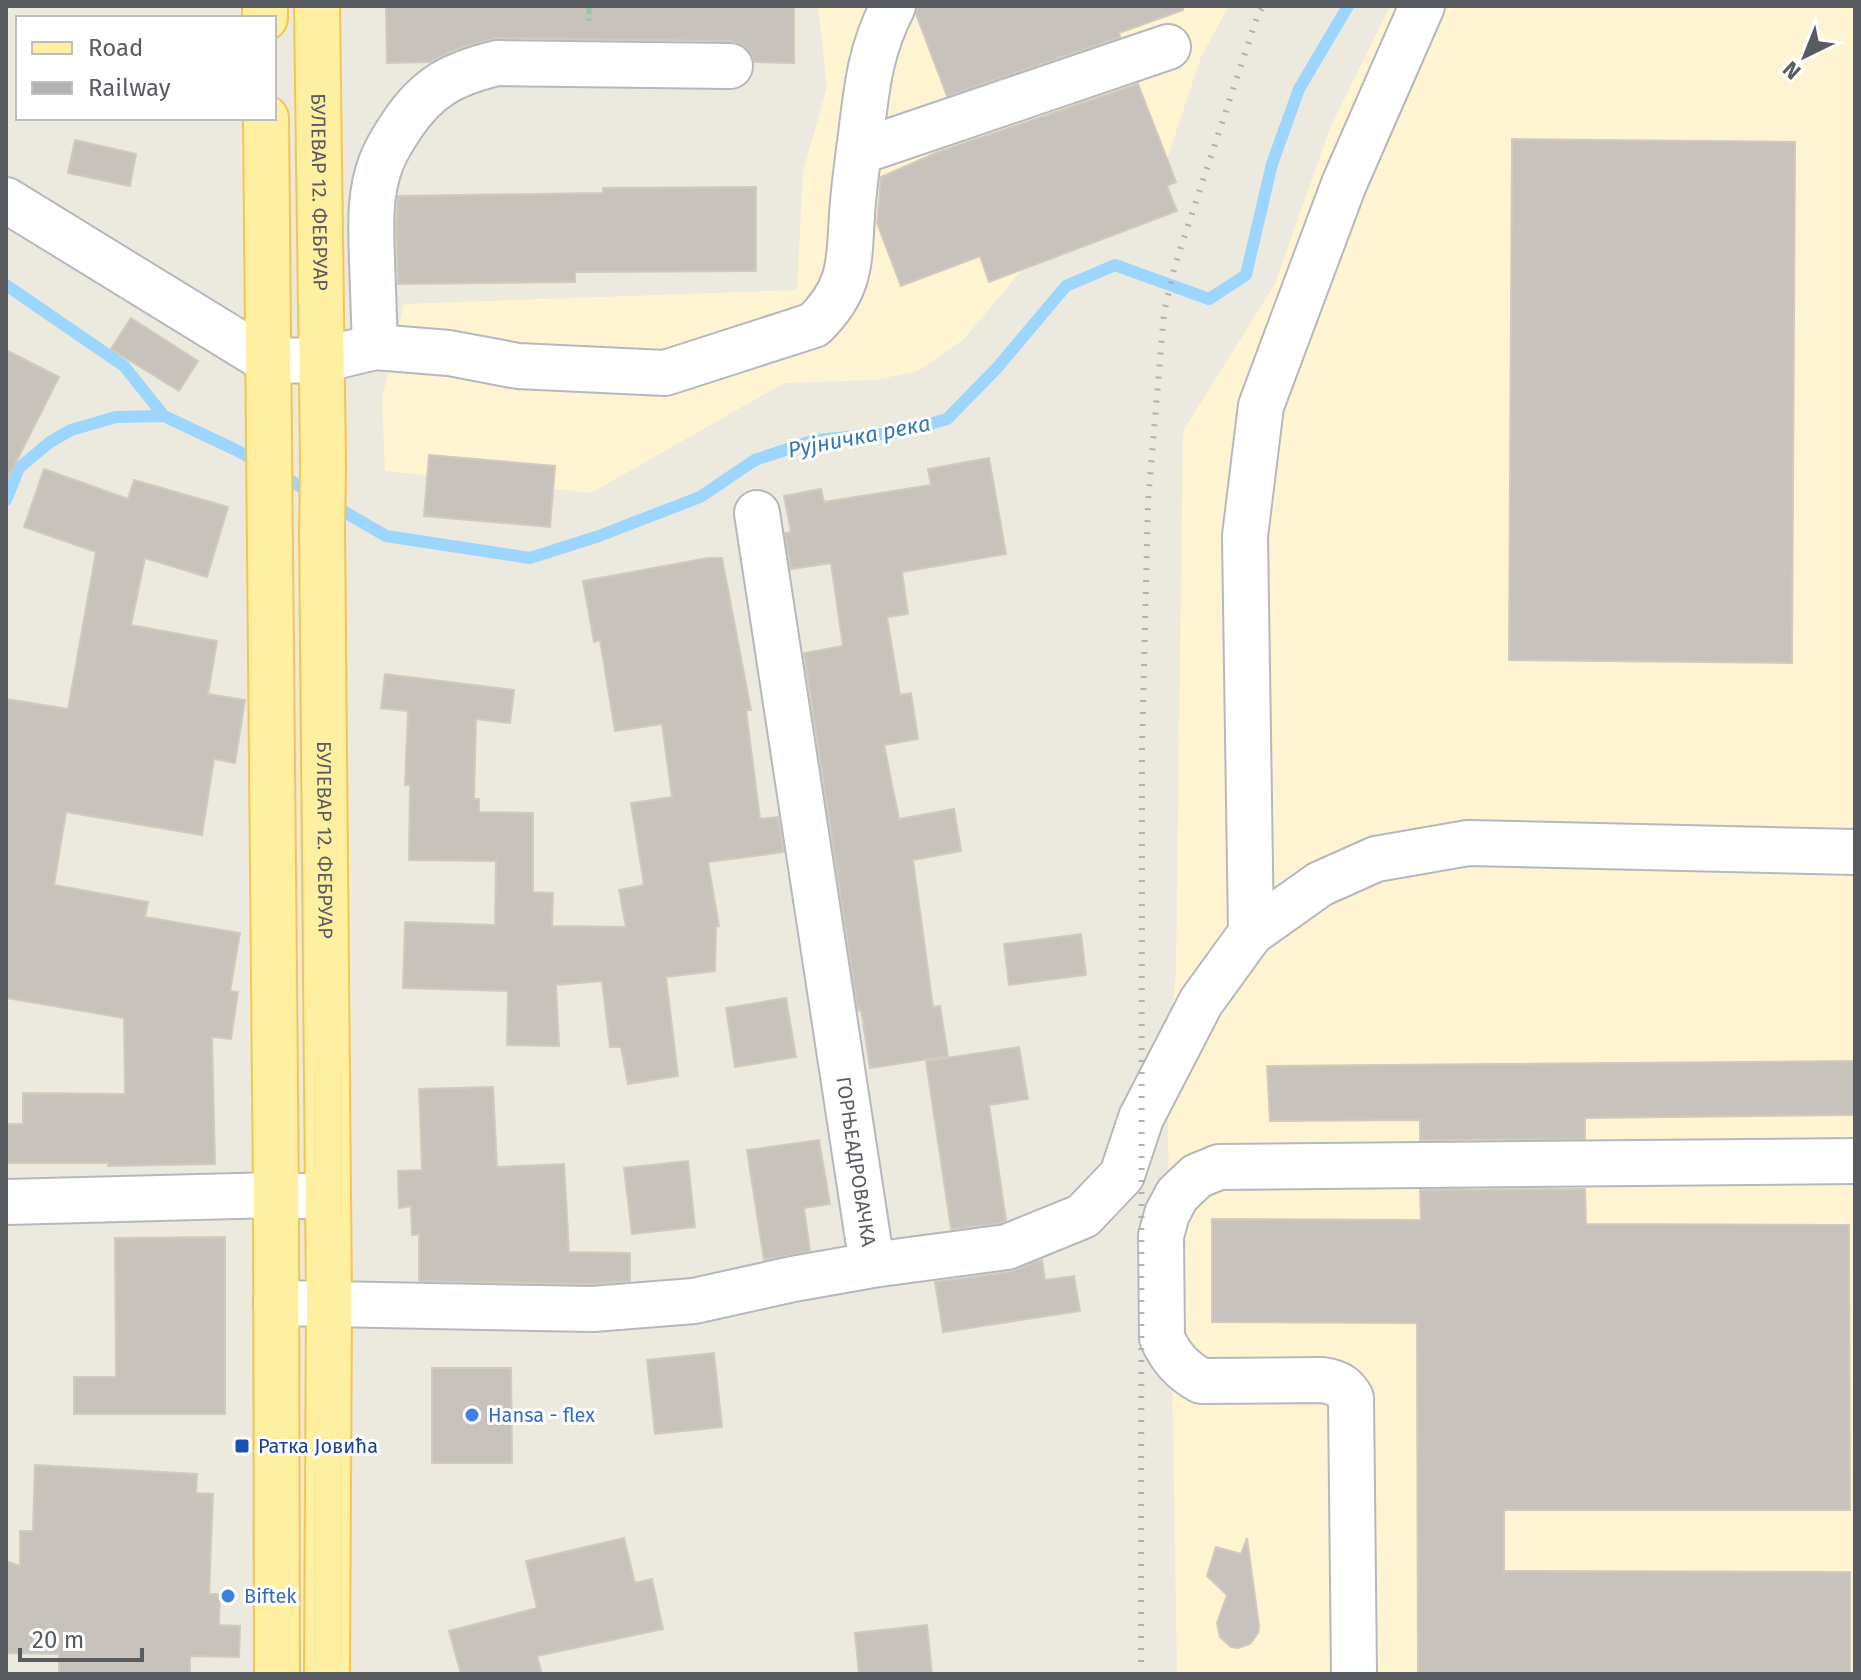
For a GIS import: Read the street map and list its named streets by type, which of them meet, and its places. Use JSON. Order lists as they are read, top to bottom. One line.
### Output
{"streets":{"main road":["БУЛЕВАР 12. ФЕБРУАР"],"street":["ГОРЊЕАДРОВАЧКА"]},"crossings":[["БУЛЕВАР 12. ФЕБРУАР","ГОРЊЕАДРОВАЧКА"]],"water":["Рујничка река"],"places":{"other":["Hansa - flex","Biftek"],"transit":["Ратка Јовића"]},"legend":["Road","Railway"],"scale_bar":"20 m","north":"bottom left"}
